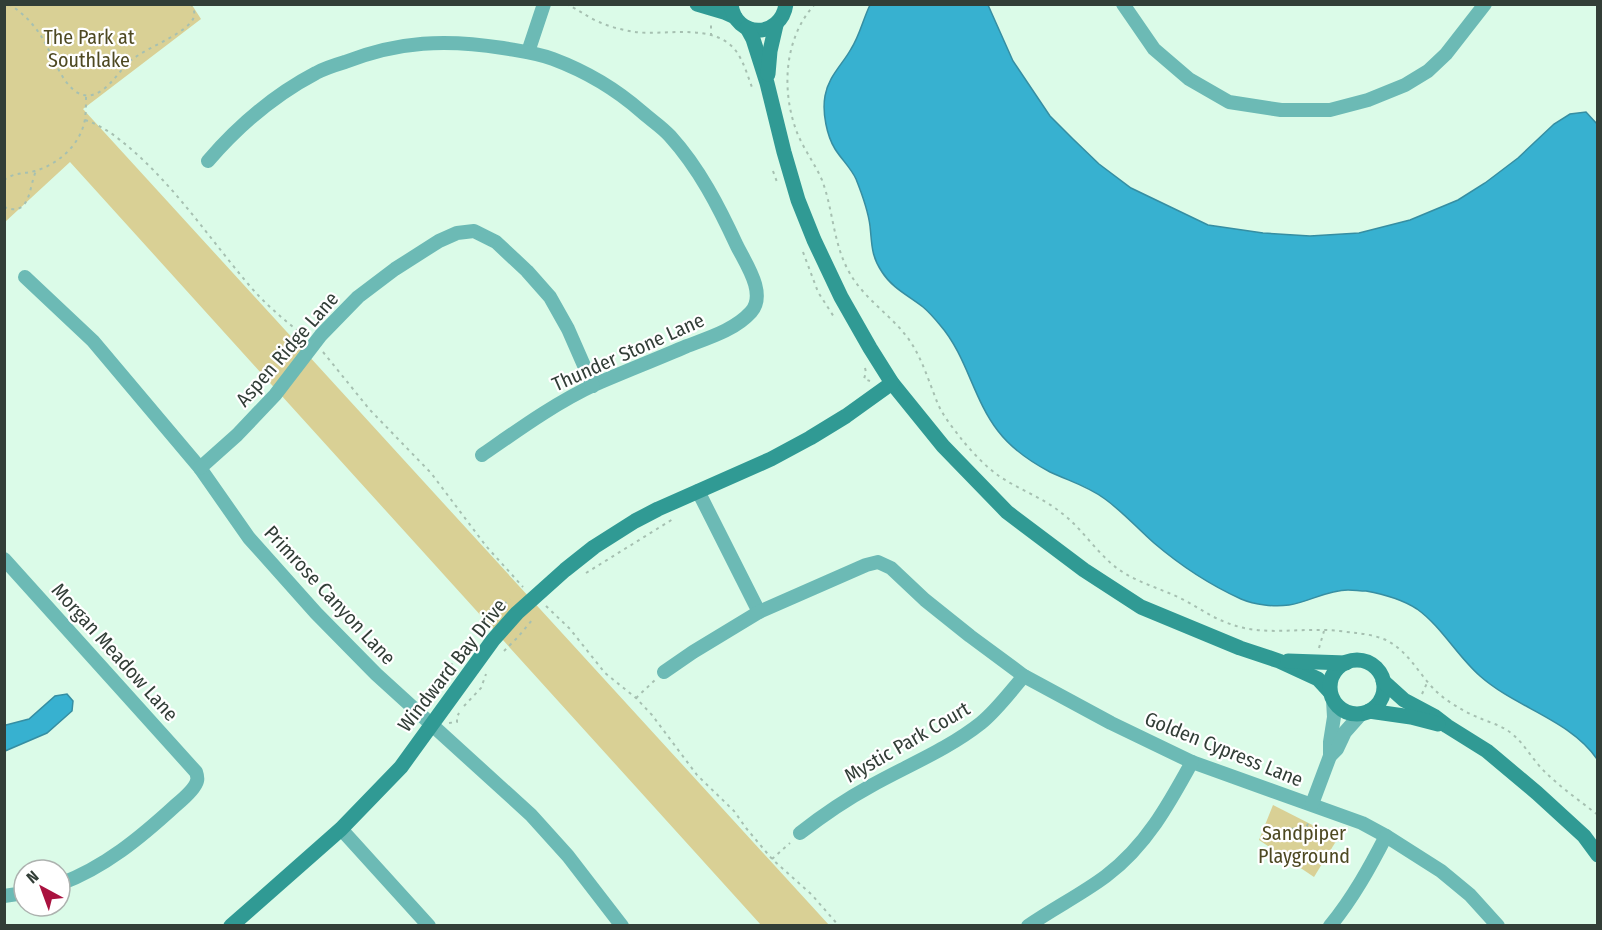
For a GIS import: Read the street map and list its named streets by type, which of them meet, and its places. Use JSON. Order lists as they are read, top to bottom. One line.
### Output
{"streets":{"street":["Aspen Ridge Lane","Thunder Stone Lane","Primrose Canyon Lane","Morgan Meadow Lane","Windward Bay Drive","Mystic Park Court","Golden Cypress Lane"]},"crossings":[["Aspen Ridge Lane","Thunder Stone Lane"],["Aspen Ridge Lane","Primrose Canyon Lane"],["Primrose Canyon Lane","Windward Bay Drive"],["Mystic Park Court","Golden Cypress Lane"]],"parks":["The Park at Southlake","Sandpiper Playground"],"north":"top left"}
